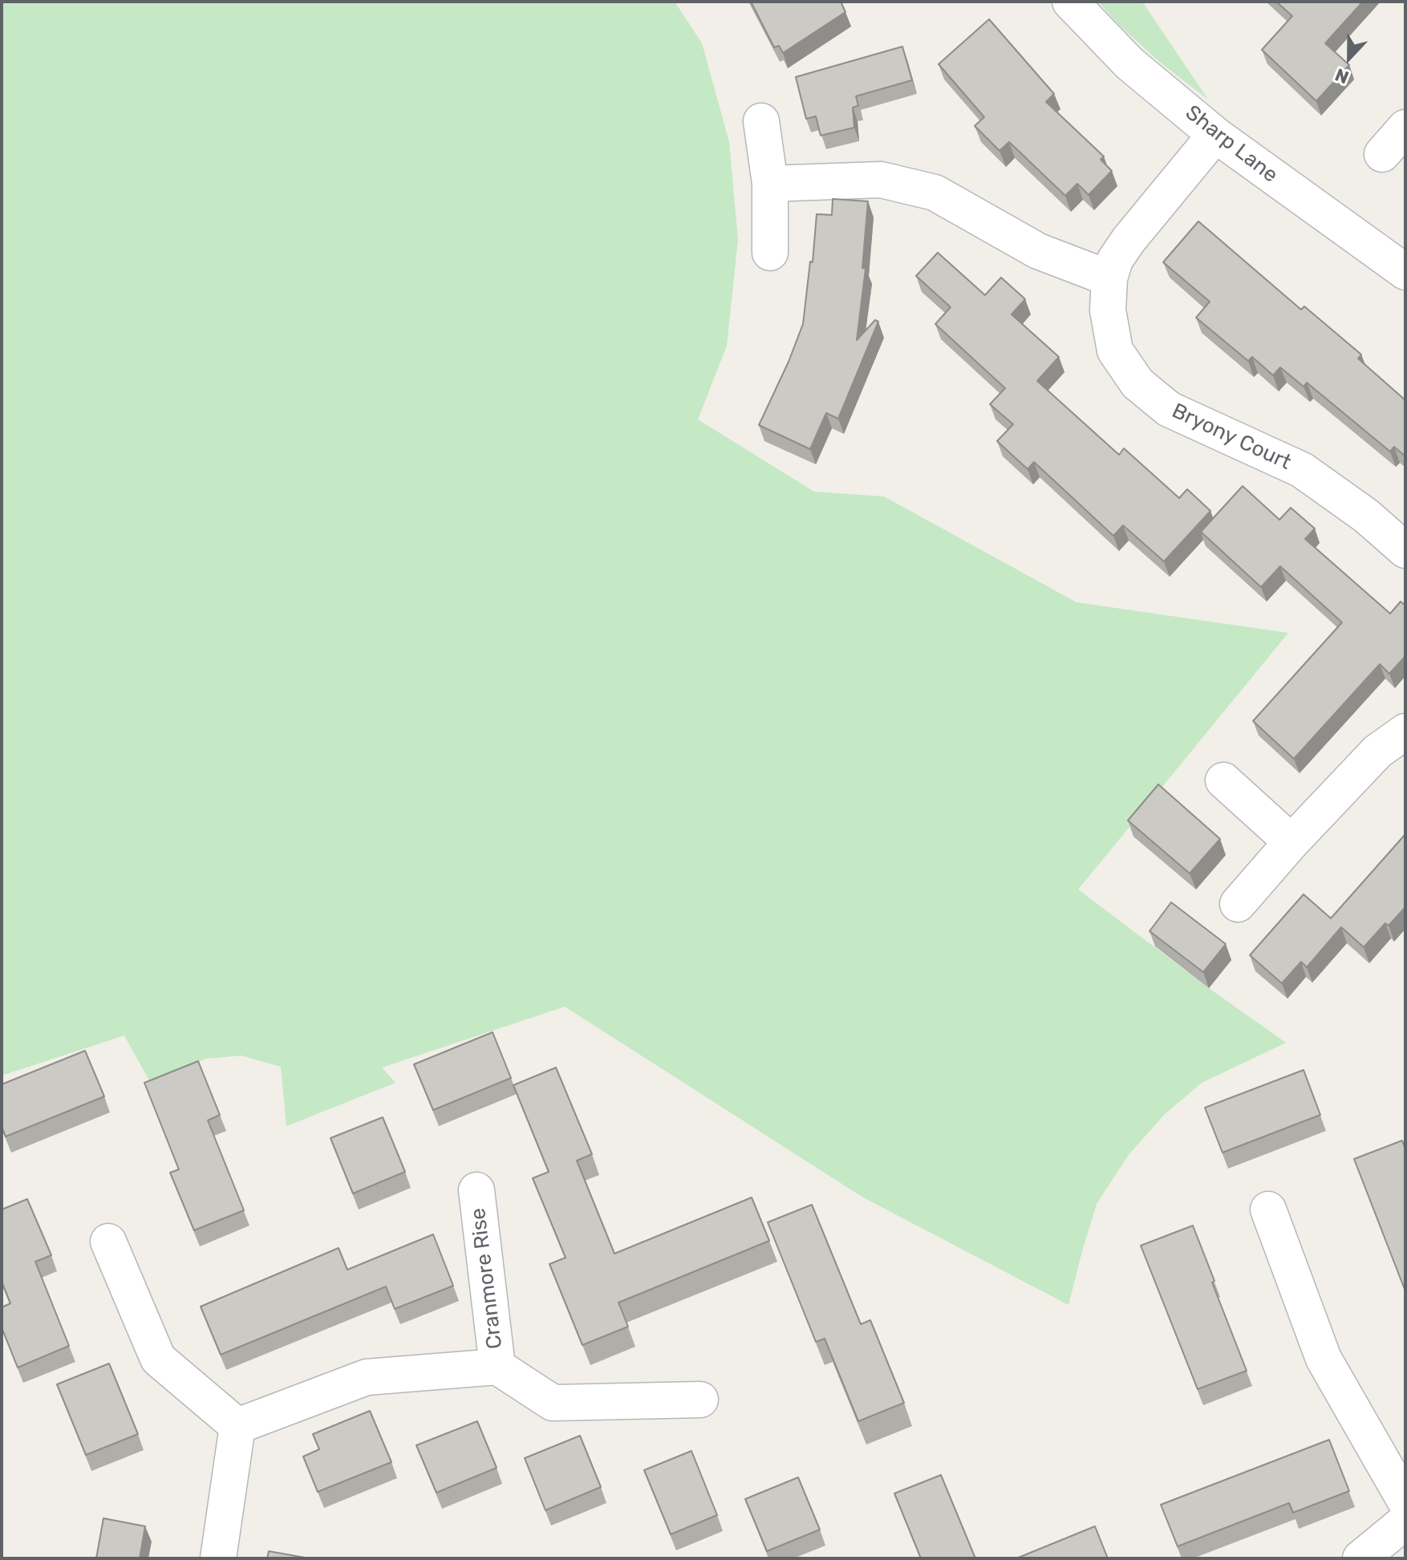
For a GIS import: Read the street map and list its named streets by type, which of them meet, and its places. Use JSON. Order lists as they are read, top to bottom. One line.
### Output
{"streets":{"street":["Sharp Lane","Bryony Court","Cranmore Rise"]},"crossings":[["Sharp Lane","Bryony Court"]],"north":"bottom"}
